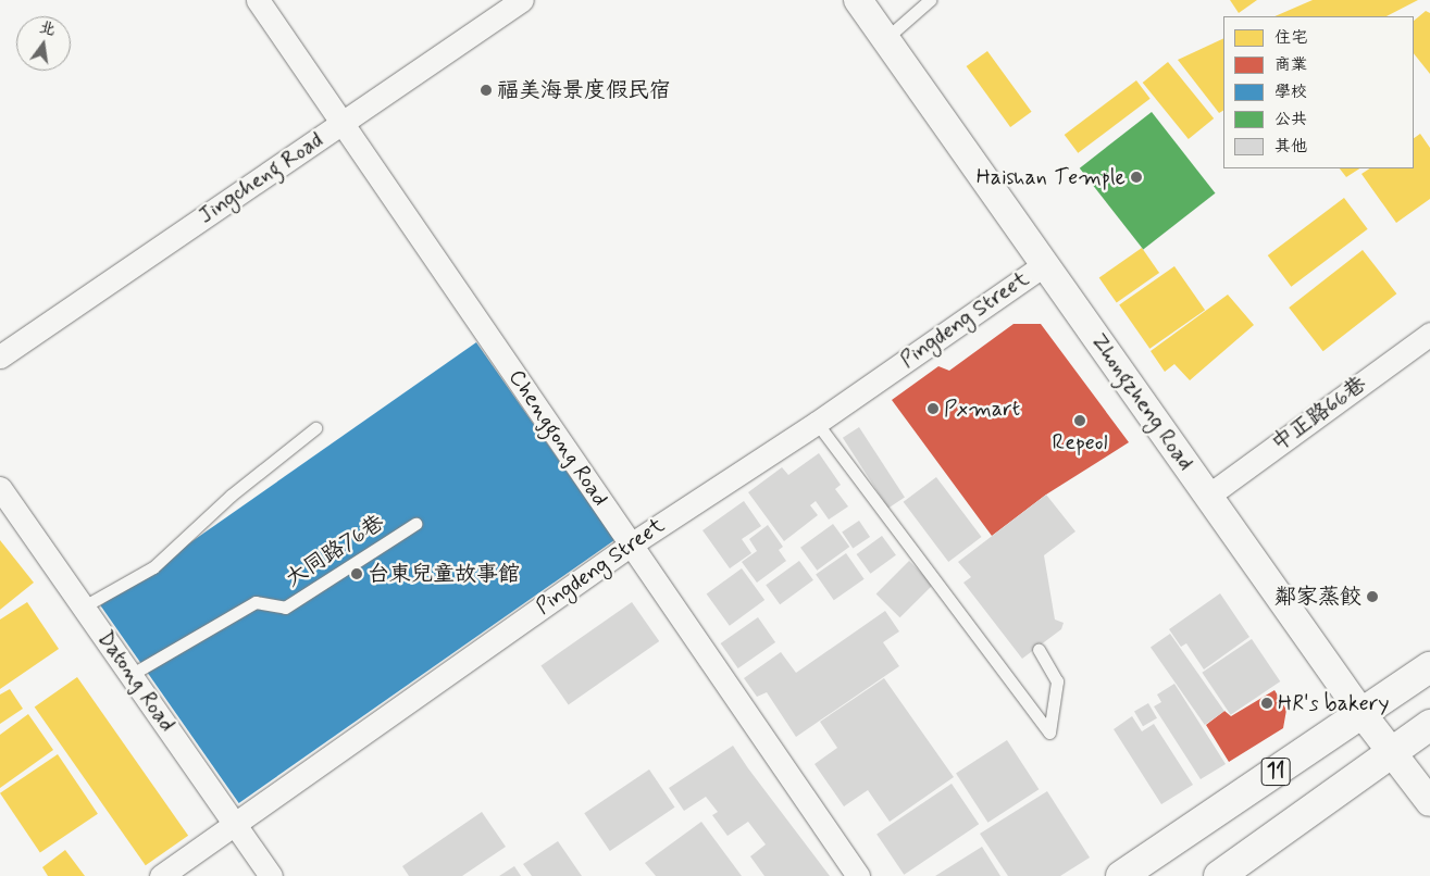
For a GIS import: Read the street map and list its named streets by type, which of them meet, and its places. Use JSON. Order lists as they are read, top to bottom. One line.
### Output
{"streets":{"main road":["11"],"street":["Jingcheng Road","Pingdeng Street","Zhongzheng Road","中正路66巷","Chenggong Road","Datong Road"],"lane":["大同路76巷"]},"crossings":[["Jingcheng Road","Chenggong Road"],["Pingdeng Street","Zhongzheng Road"],["Pingdeng Street","Chenggong Road"],["Pingdeng Street","Datong Road"],["Zhongzheng Road","中正路66巷"],["Zhongzheng Road","11"],["大同路76巷","Datong Road"]],"places":["福美海景度假民宿","Haishan Temple","Pxmart","Repeol","台東兒童故事館","鄰家蒸餃","HR's bakery"],"legend":["住宅","商業","學校","公共","其他"],"north":"top"}
